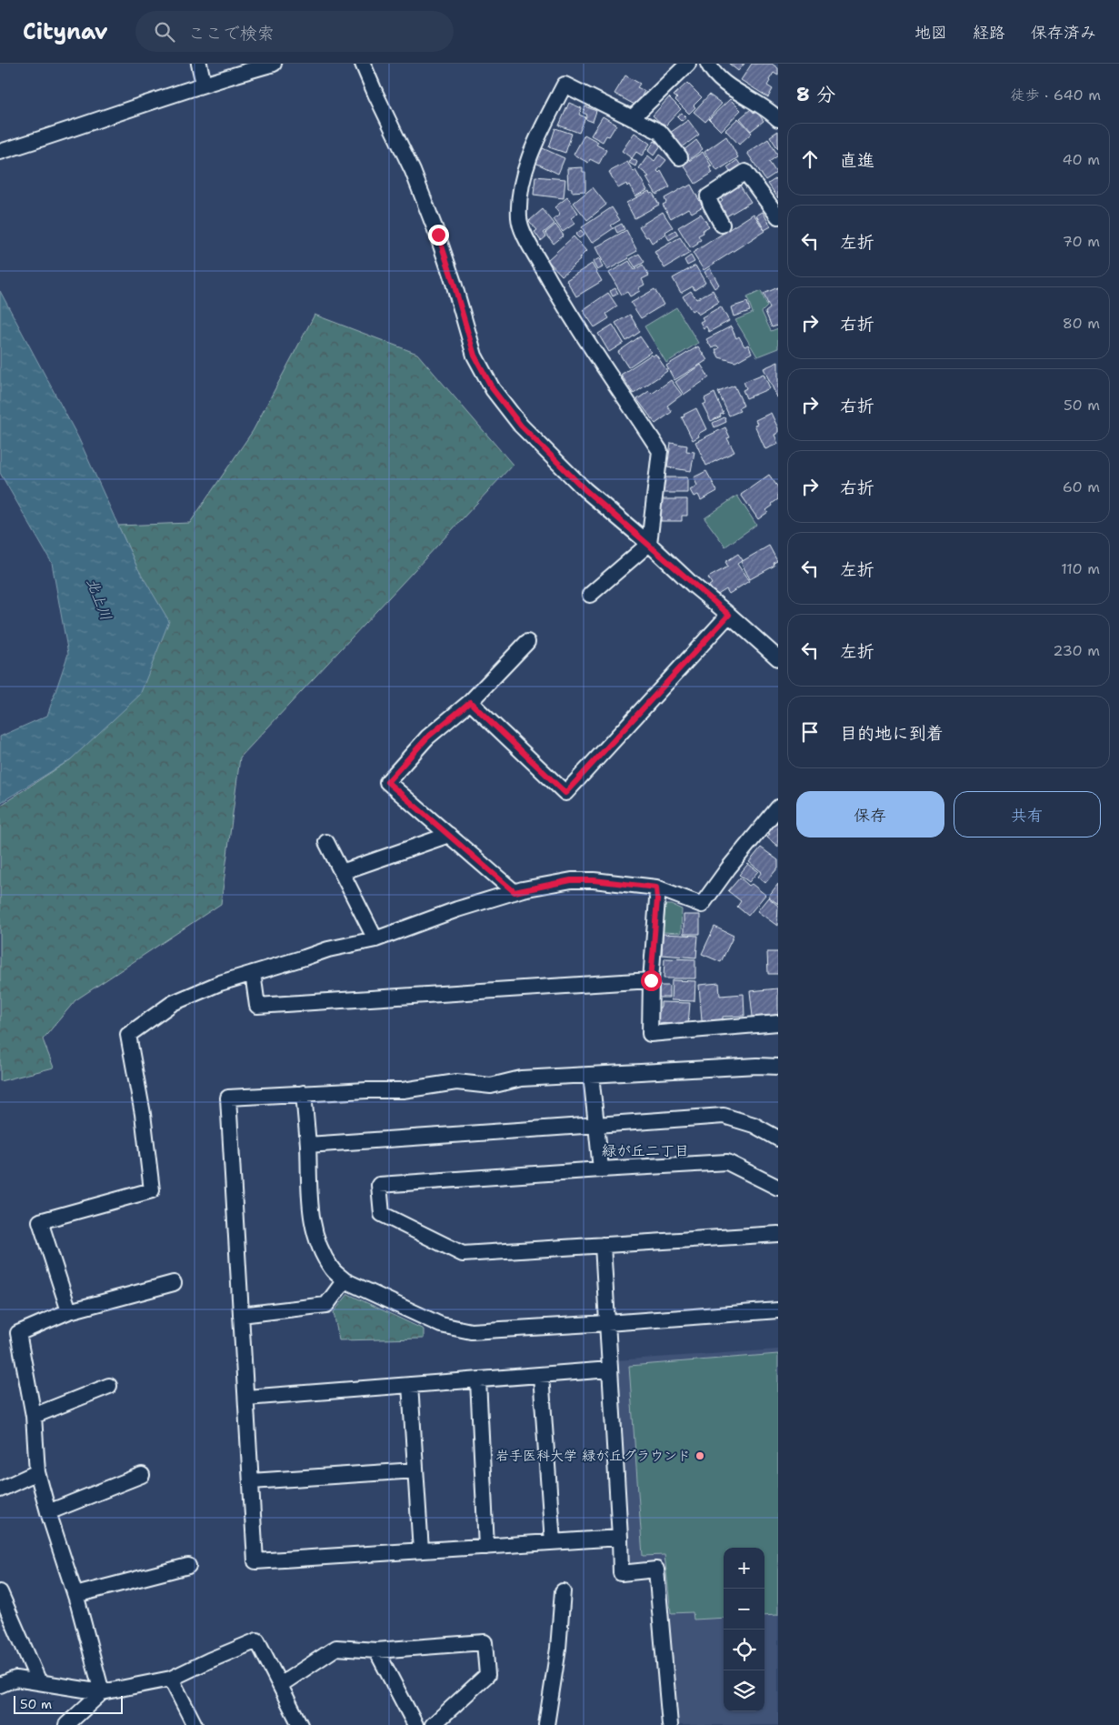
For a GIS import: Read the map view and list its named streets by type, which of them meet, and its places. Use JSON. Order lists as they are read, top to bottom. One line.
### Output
{"districts":["緑が丘二丁目"],"water":["北上川"],"places":["岩手医科大学 緑が丘グラウンド"],"scale_bar":"50 m","page":{"header":"Citynav","search":"ここで検索","nav":["地図","経路","保存済み"],"heading":["8 分","徒歩 · 640 m"],"list":[["直進","40 m"],["左折","70 m"],["右折","80 m"],["右折","50 m"],["右折","60 m"],["左折","110 m"],["左折","230 m"],"目的地に到着"],"buttons":["保存","共有"],"map_buttons":["+","−"],"scale":"50 m"}}
